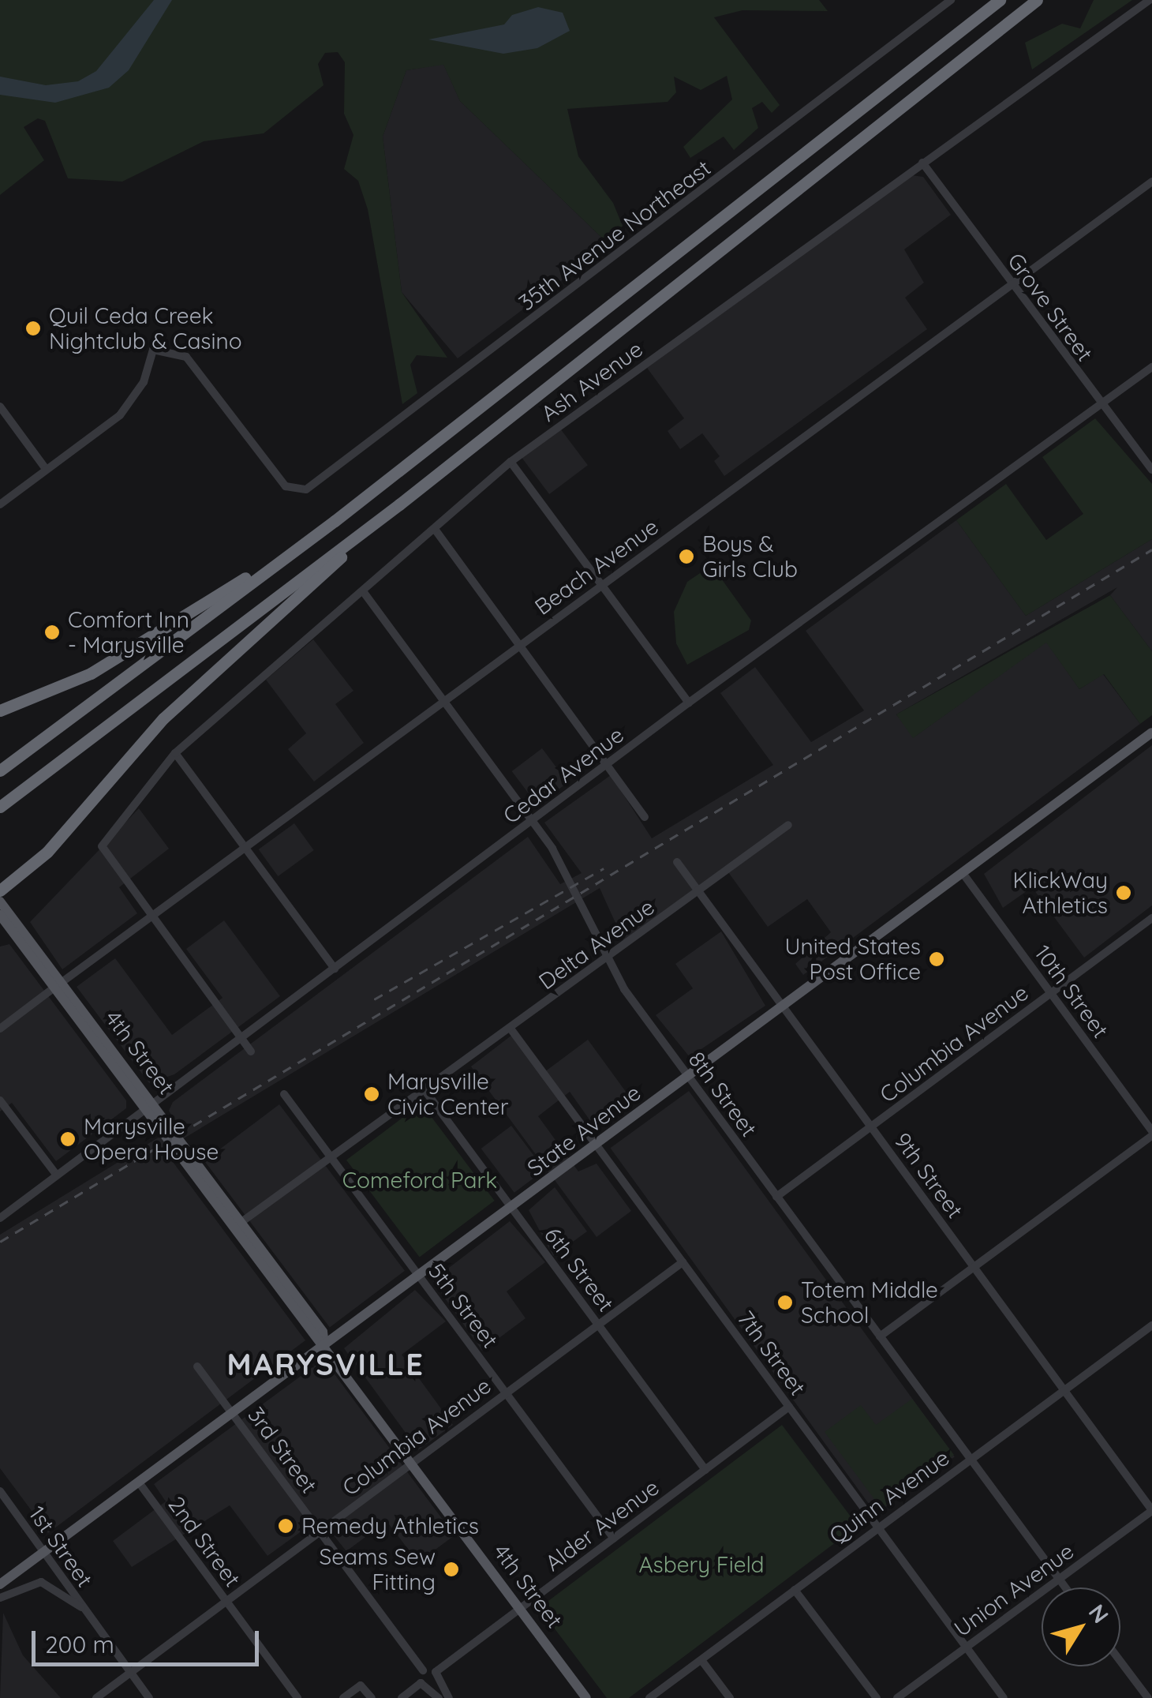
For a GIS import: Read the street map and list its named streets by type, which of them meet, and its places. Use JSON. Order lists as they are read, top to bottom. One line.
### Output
{"streets":{"main road":["4th Street","State Avenue"],"street":["35th Avenue Northeast","Grove Street","Ash Avenue","Beach Avenue","Cedar Avenue","Delta Avenue","10th Street","Columbia Avenue","8th Street","9th Street","6th Street","5th Street","7th Street","3rd Street","Quinn Avenue","Alder Avenue","2nd Street","1st Street","Union Avenue"]},"crossings":[["Grove Street","Ash Avenue"],["Grove Street","Beach Avenue"],["Grove Street","Cedar Avenue"],["Ash Avenue","Beach Avenue"],["Ash Avenue","8th Street"],["Beach Avenue","4th Street"],["Beach Avenue","8th Street"],["Cedar Avenue","4th Street"],["Cedar Avenue","8th Street"],["Delta Avenue","8th Street"],["Delta Avenue","9th Street"],["Delta Avenue","6th Street"],["Delta Avenue","5th Street"],["Delta Avenue","7th Street"],["10th Street","Columbia Avenue"],["10th Street","State Avenue"],["Columbia Avenue","4th Street"],["Columbia Avenue","8th Street"],["Columbia Avenue","9th Street"],["Columbia Avenue","6th Street"],["Columbia Avenue","5th Street"],["Columbia Avenue","7th Street"],["Columbia Avenue","3rd Street"],["Columbia Avenue","2nd Street"],["Columbia Avenue","1st Street"],["4th Street","State Avenue"],["4th Street","Alder Avenue"],["8th Street","State Avenue"],["8th Street","Quinn Avenue"],["8th Street","Union Avenue"],["State Avenue","9th Street"],["State Avenue","6th Street"],["State Avenue","5th Street"],["State Avenue","7th Street"],["State Avenue","3rd Street"],["State Avenue","2nd Street"],["State Avenue","1st Street"],["9th Street","Quinn Avenue"],["9th Street","Union Avenue"],["6th Street","Alder Avenue"],["5th Street","Alder Avenue"],["7th Street","Quinn Avenue"],["7th Street","Alder Avenue"],["7th Street","Union Avenue"]],"districts":["MARYSVILLE"],"parks":["Comeford Park","Asbery Field"],"places":["Quil Ceda Creek Nightclub & Casino","Boys & Girls Club","Comfort Inn - Marysville","KlickWay Athletics","United States Post Office","Marysville Civic Center","Marysville Opera House","Totem Middle School","Remedy Athletics","Seams Sew Fitting"],"scale_bar":"200 m","north":"top right"}
